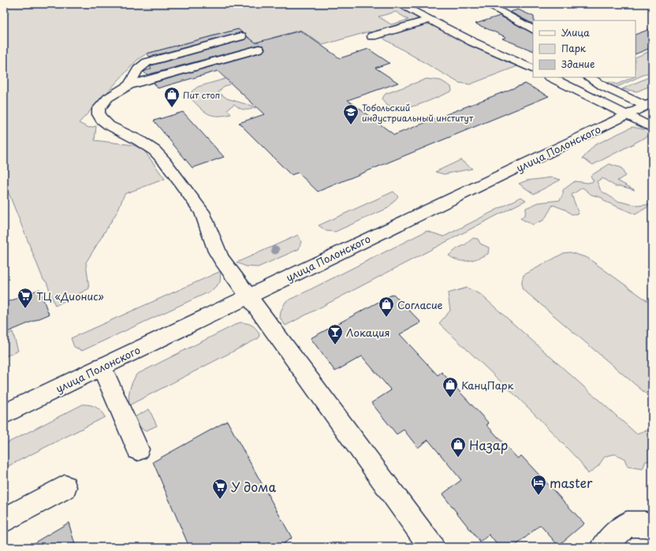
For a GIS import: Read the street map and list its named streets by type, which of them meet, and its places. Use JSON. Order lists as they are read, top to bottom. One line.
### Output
{"streets":{"main road":["улица Полонского"]},"places":{"shop":["Пит стоп","Согласие","КанцПарк","Назар"],"school or university":["Тобольский индустриальный институт"],"supermarket":["ТЦ «Дионис»","У дома"],"bar":["Локация"],"hotel":["master"]},"legend":["Улица","Парк","Здание"]}
